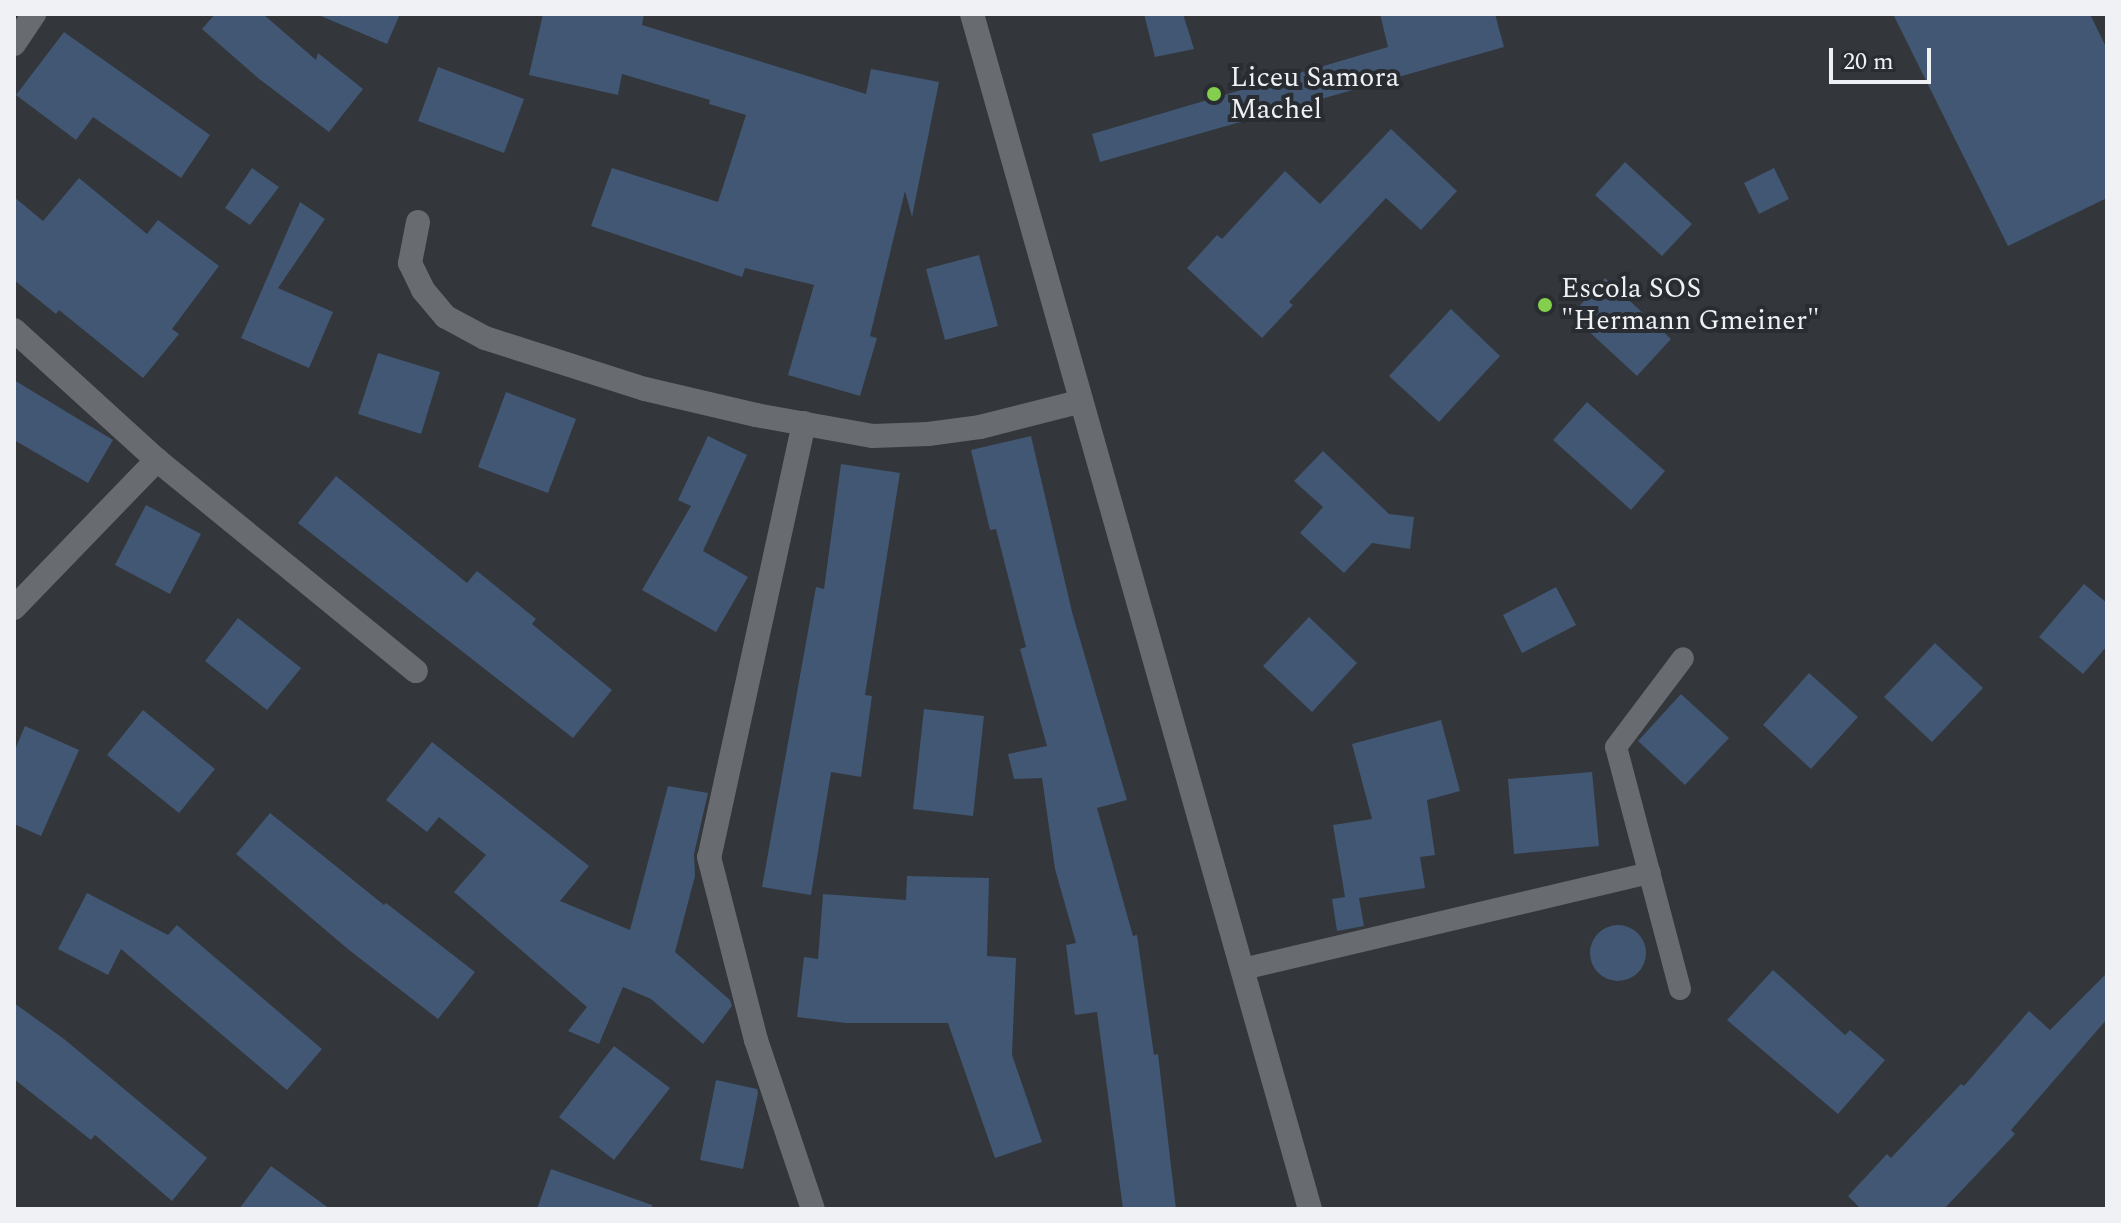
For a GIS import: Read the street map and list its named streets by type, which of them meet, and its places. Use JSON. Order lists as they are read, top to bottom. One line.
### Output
{"places":["Liceu Samora Machel","Escola SOS \"Hermann Gmeiner\""],"scale_bar":"20 m"}
